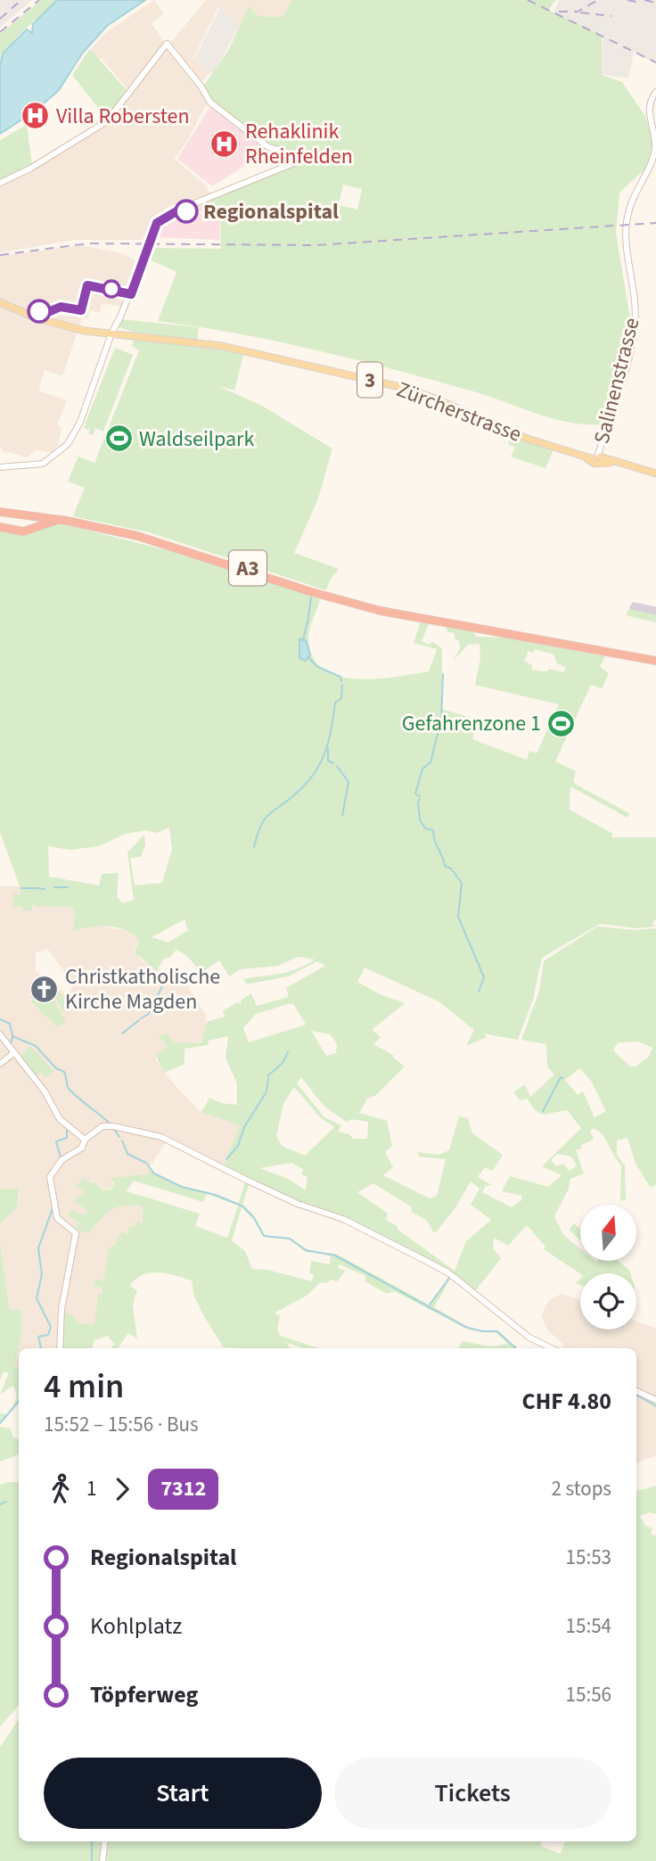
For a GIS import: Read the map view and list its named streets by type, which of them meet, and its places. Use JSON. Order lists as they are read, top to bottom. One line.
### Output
{"streets":{"highway":["A3"],"main road":["3","Zürcherstrasse"],"street":["Salinenstrasse"]},"crossings":[["3","Salinenstrasse"],["3","Zürcherstrasse"],["Salinenstrasse","Zürcherstrasse"]],"places":{"hospital":["Villa Robersten","Rehaklinik Rheinfelden"],"other":["Regionalspital"],"sports":["Waldseilpark","Gefahrenzone 1"],"church":["Christkatholische Kirche Magden"]},"lines":["bus line 7312"],"north":"top","page":{"heading":["4 min","15:52 – 15:56 · Bus","CHF 4.80"],"legs":["1","7312","2 stops"],"list":[{"name":"Regionalspital","value":"15:53"},{"name":"Kohlplatz","value":"15:54"},{"name":"Töpferweg","value":"15:56"}],"buttons":["Start","Tickets"]}}
